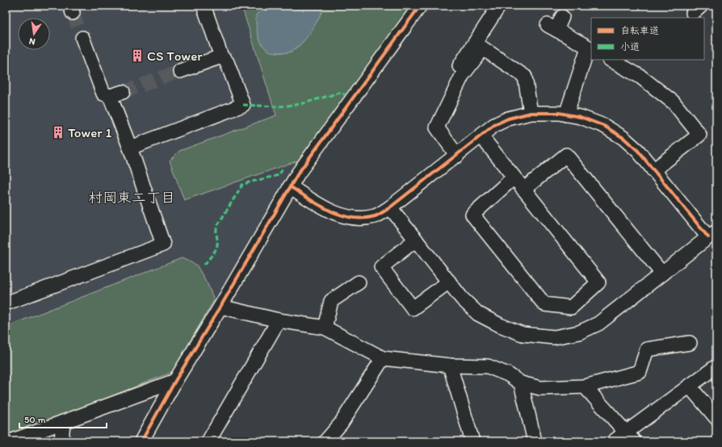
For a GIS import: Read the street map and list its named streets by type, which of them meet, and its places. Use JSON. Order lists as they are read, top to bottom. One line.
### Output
{"districts":["村岡東二丁目"],"places":{"building":["CS Tower","Tower 1"]},"legend":["自転車道","小道"],"scale_bar":"50 m","north":"bottom"}
